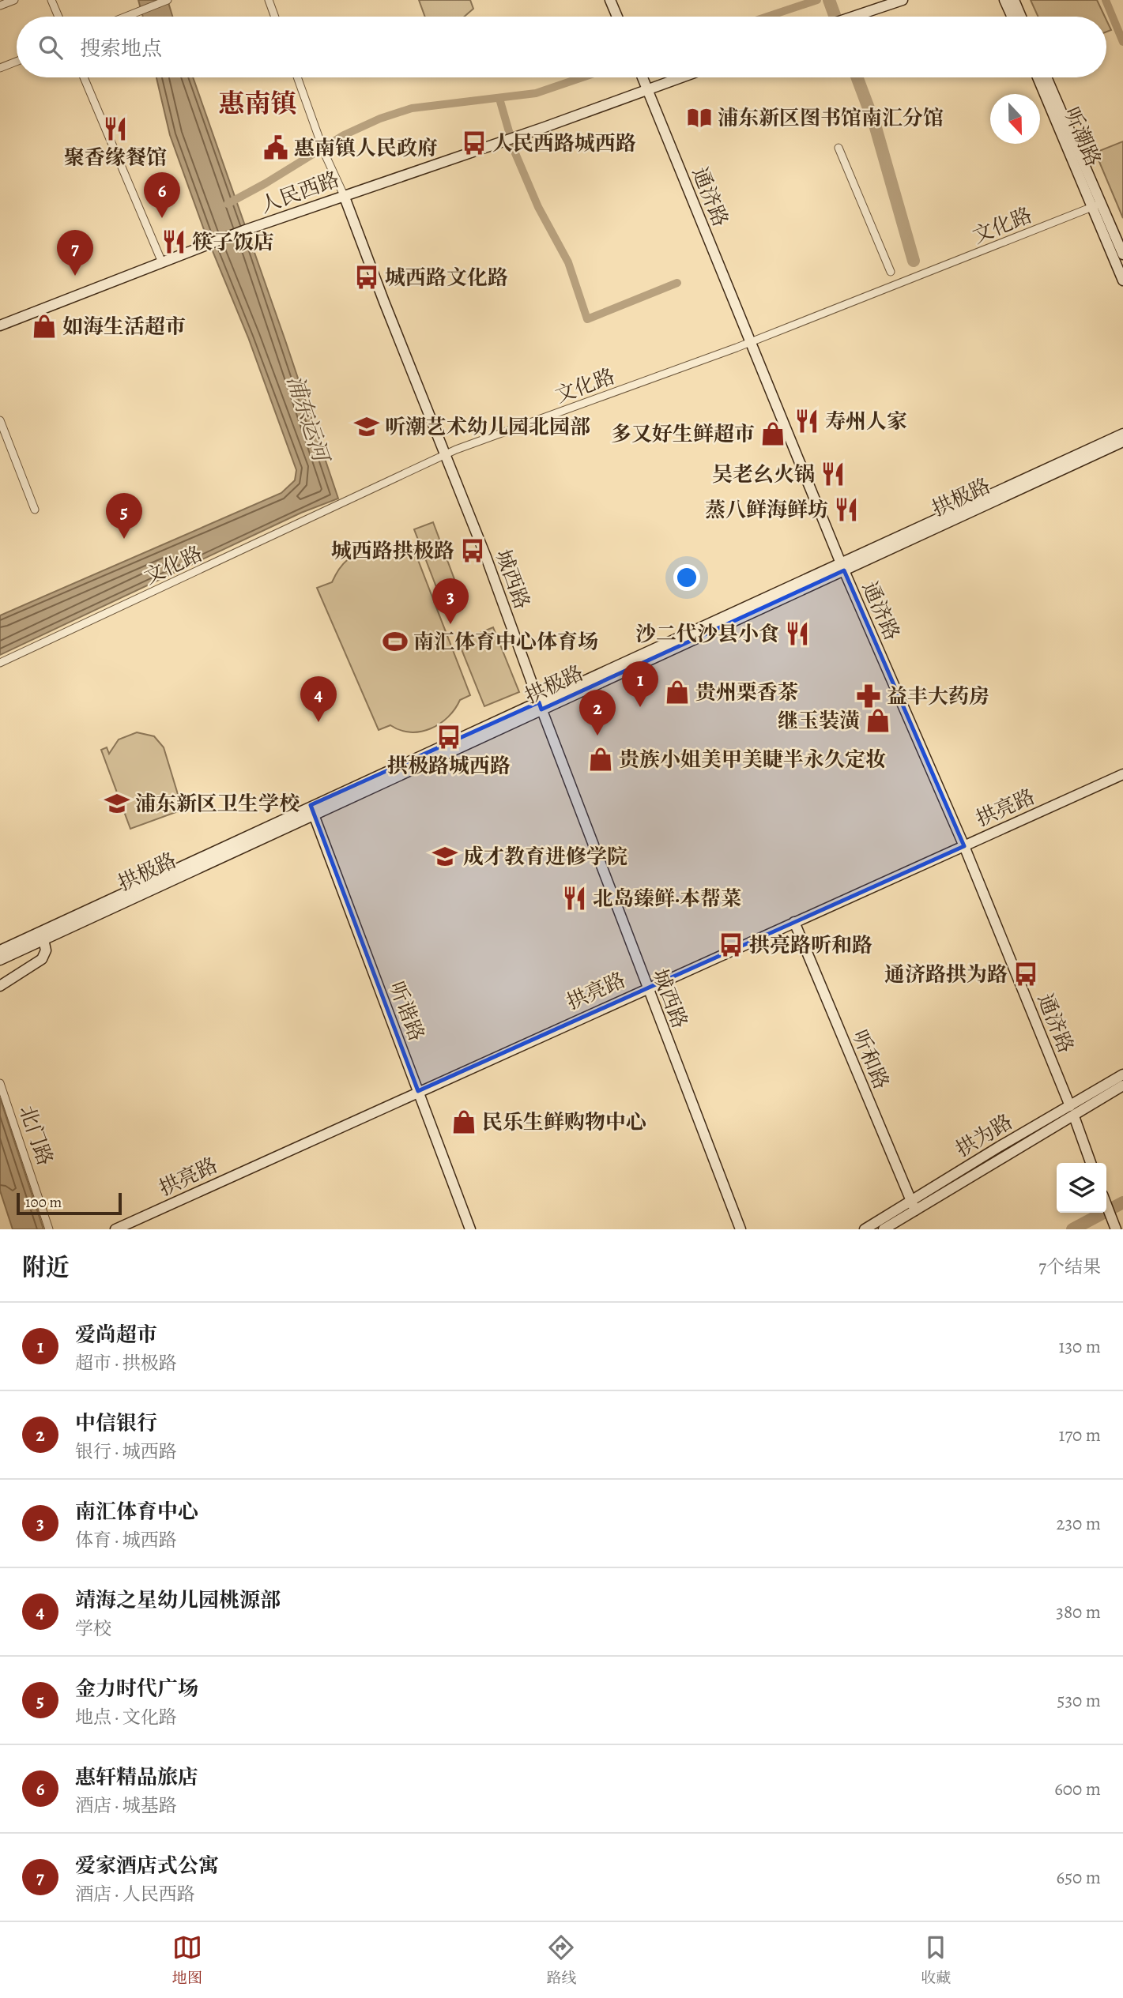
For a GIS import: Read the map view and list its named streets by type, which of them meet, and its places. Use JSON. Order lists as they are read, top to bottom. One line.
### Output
{"streets":{"street":["听潮路","人民西路","通济路","文化路","拱极路","城西路","拱亮路","听谐路","听和路","北门路","拱为路"]},"crossings":[["听潮路","文化路"],["人民西路","通济路"],["人民西路","城西路"],["通济路","文化路"],["通济路","拱极路"],["通济路","拱亮路"],["通济路","拱为路"],["文化路","城西路"],["拱极路","城西路"],["拱极路","听谐路"],["城西路","拱亮路"],["拱亮路","听谐路"],["拱亮路","听和路"],["听和路","拱为路"]],"districts":["惠南镇"],"water":["浦东运河"],"places":{"library":["浦东新区图书馆南汇分馆"],"restaurant":["聚香缘餐馆","筷子饭店","寿州人家","吴老幺火锅","蒸八鲜海鲜坊","沙二代沙县小食","北岛臻鲜·本帮菜"],"bus stop":["人民西路城西路","城西路文化路","城西路拱极路","拱极路城西路","拱亮路听和路","通济路拱为路"],"public building":["惠南镇人民政府"],"shop":["如海生活超市","多又好生鲜超市","贵州栗香茶","继玉装潢","贵族小姐美甲美睫半永久定妆","民乐生鲜购物中心"],"school or university":["听潮艺术幼儿园北园部","浦东新区卫生学校","成才教育进修学院"],"sports":["南汇体育中心体育场"],"pharmacy":["益丰大药房"]},"scale_bar":"100 m","north":"bottom","page":{"search":"搜索地点","pins":["6","7","5","3","1","4","2"],"scale":"100 m","heading":["附近","7个结果"],"list":[{"mark":"1","name":"爱尚超市","note":"超市 · 拱极路","value":"130 m"},{"mark":"2","name":"中信银行","note":"银行 · 城西路","value":"170 m"},{"mark":"3","name":"南汇体育中心","note":"体育 · 城西路","value":"230 m"},{"mark":"4","name":"靖海之星幼儿园桃源部","note":"学校","value":"380 m"},{"mark":"5","name":"金力时代广场","note":"地点 · 文化路","value":"530 m"},{"mark":"6","name":"惠轩精品旅店","note":"酒店 · 城基路","value":"600 m"},{"mark":"7","name":"爱家酒店式公寓","note":"酒店 · 人民西路","value":"650 m"}],"nav":["地图","路线","收藏"]}}
